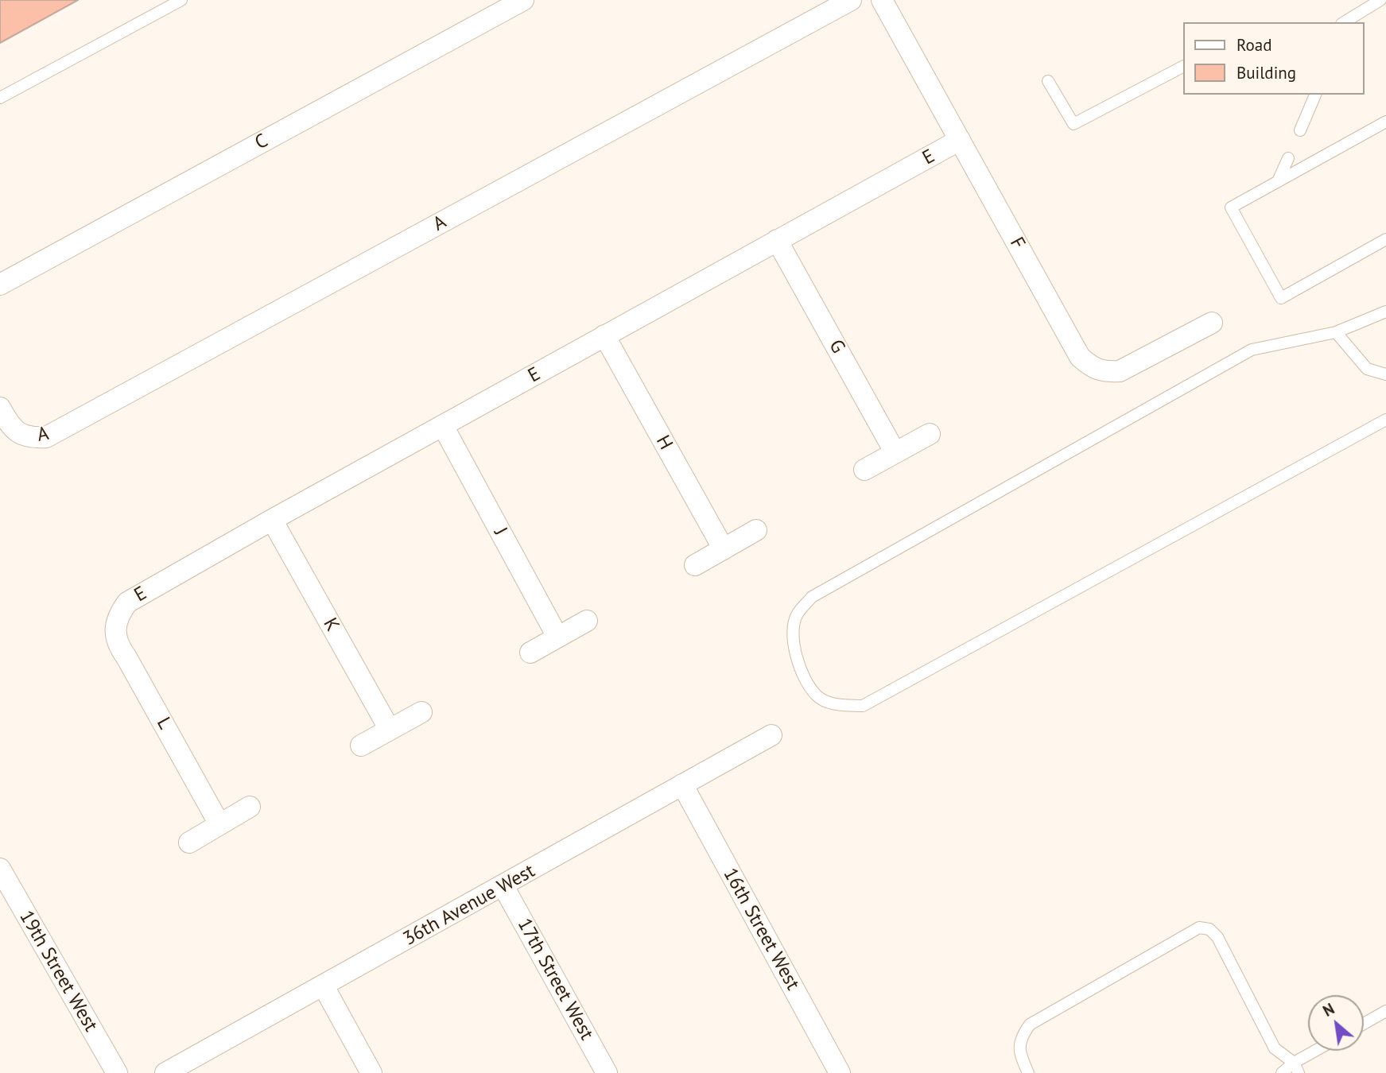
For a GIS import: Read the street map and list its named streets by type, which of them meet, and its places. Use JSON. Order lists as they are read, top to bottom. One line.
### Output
{"streets":{"street":["C","E","A","F","G","H","J","K","L","36th Avenue West","16th Street West","19th Street West","17th Street West"]},"crossings":[["E","F"],["E","G"],["E","H"],["E","J"],["E","K"],["E","L"],["36th Avenue West","16th Street West"],["36th Avenue West","17th Street West"]],"legend":["Road","Building"],"north":"top left"}
